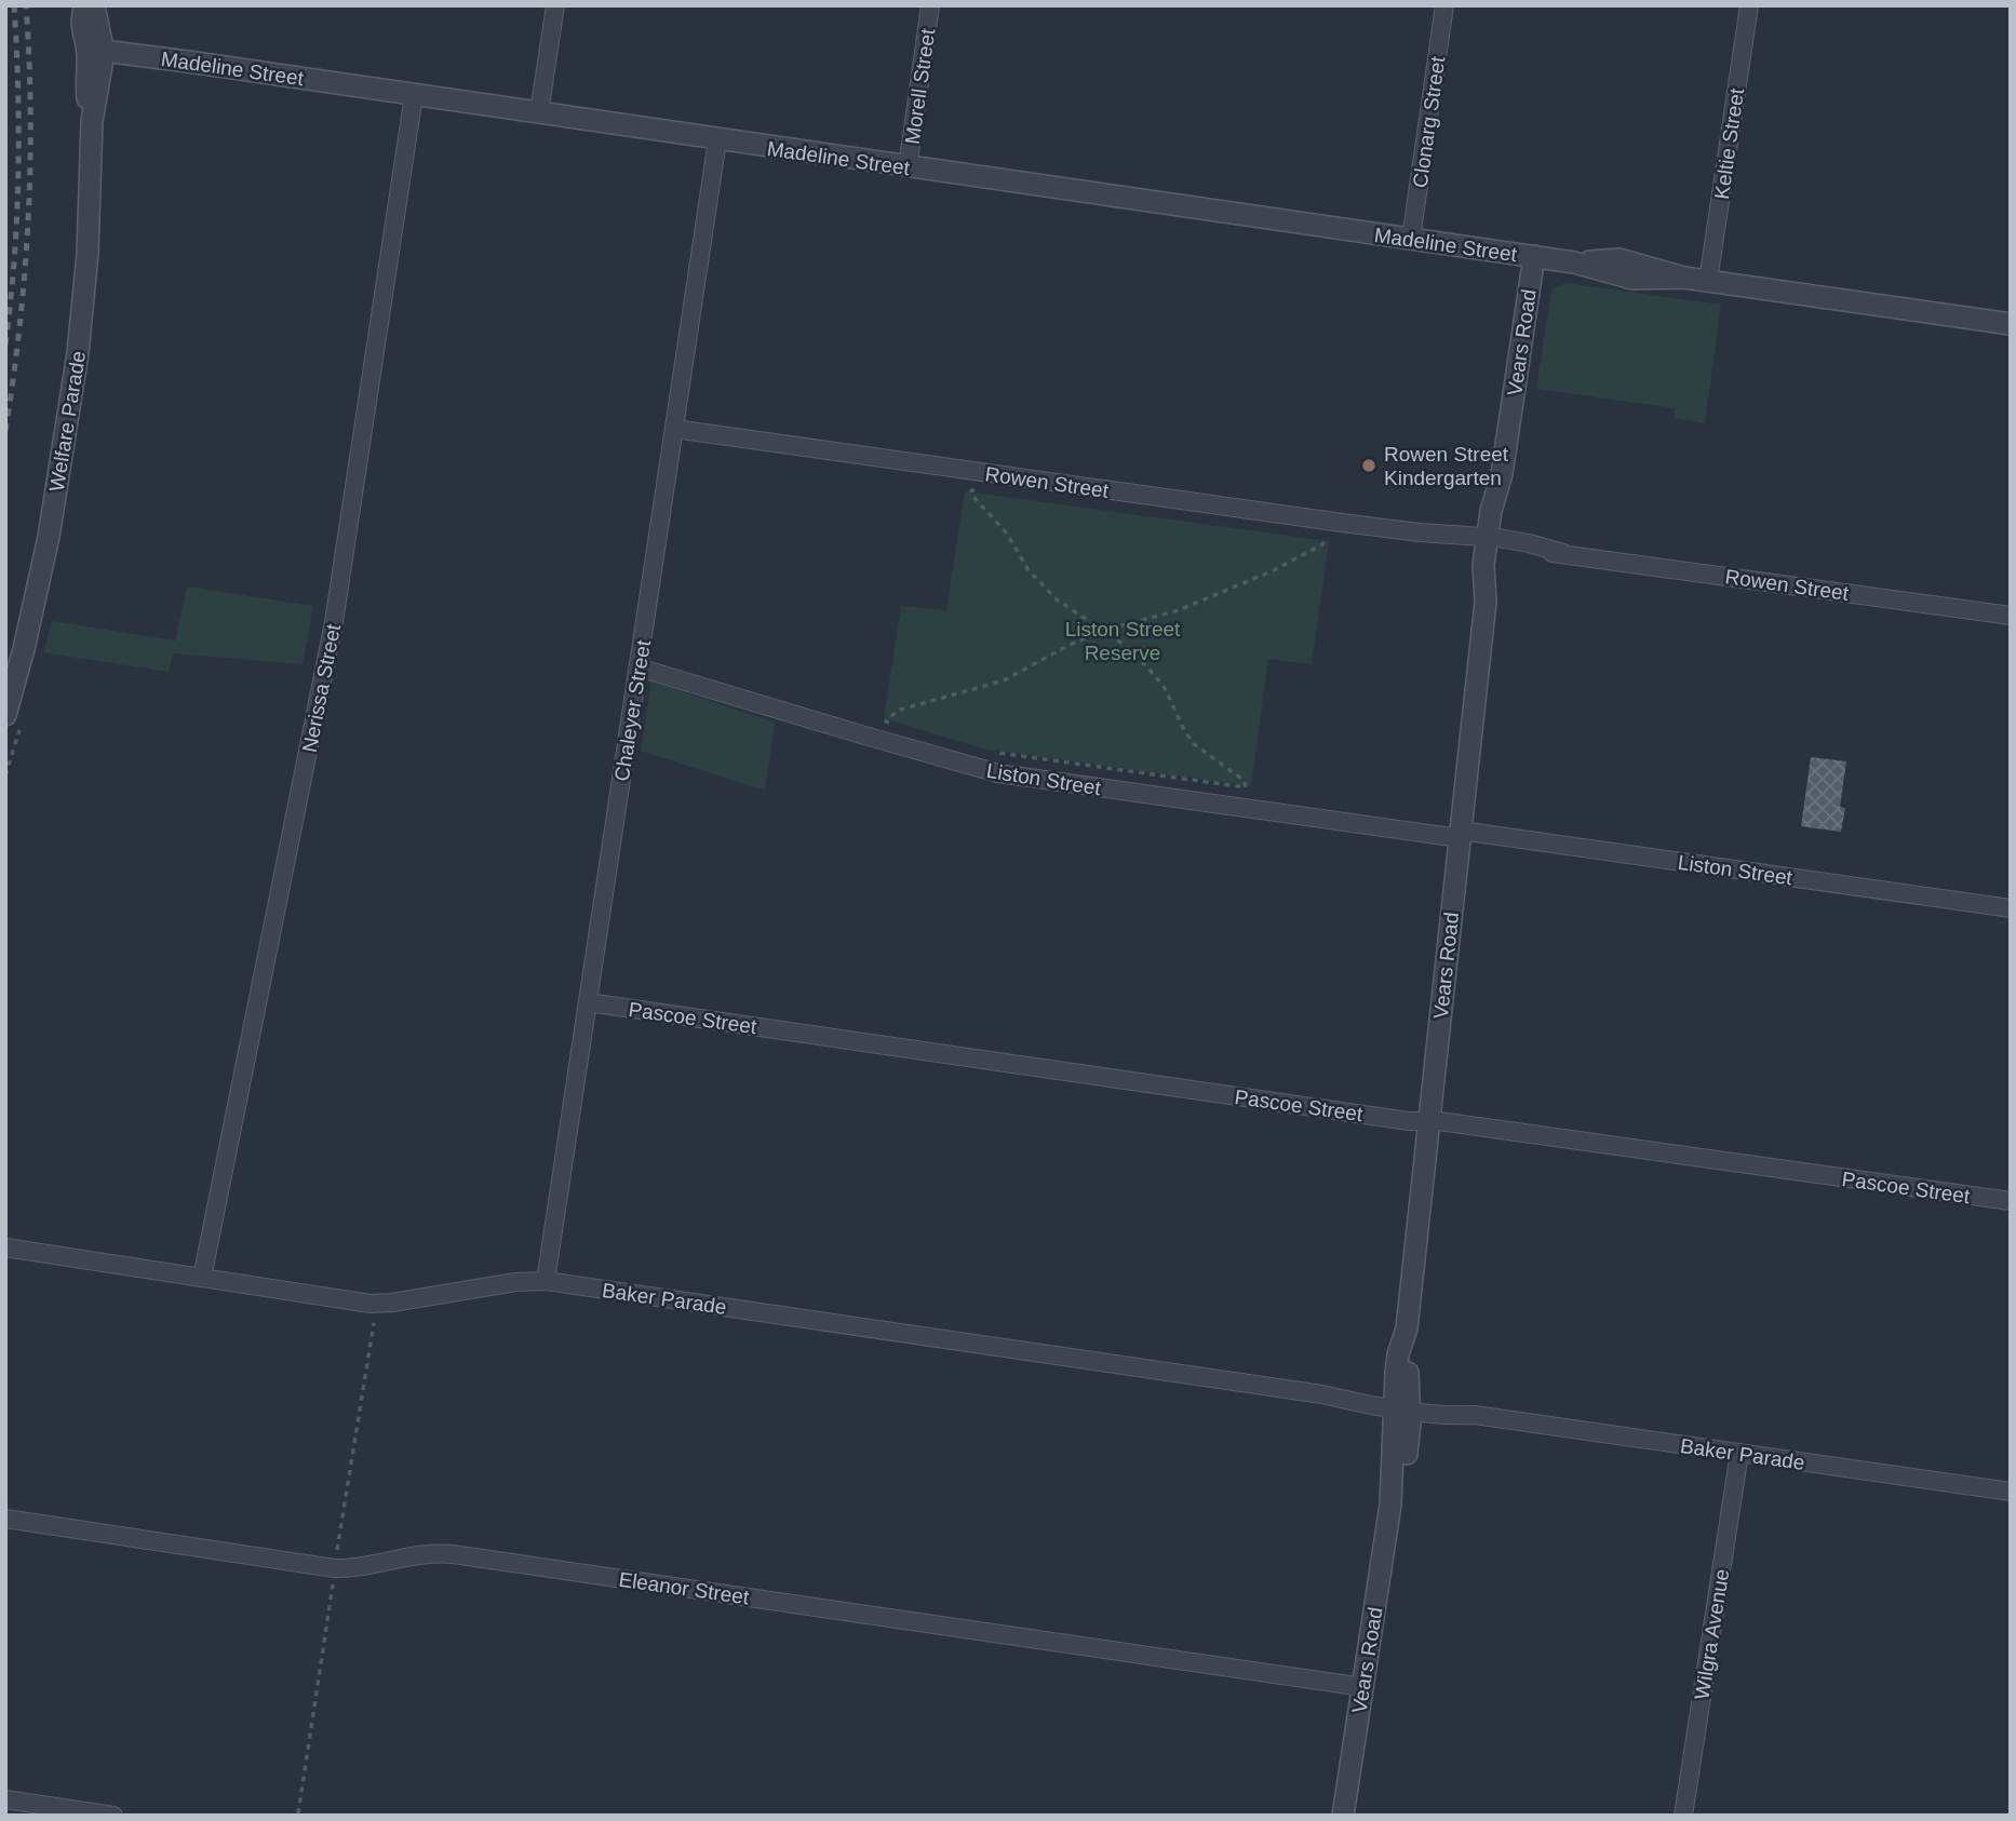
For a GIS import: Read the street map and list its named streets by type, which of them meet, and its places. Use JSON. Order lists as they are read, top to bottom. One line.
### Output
{"streets":{"street":["Madeline Street","Morell Street","Clonarg Street","Keltie Street","Vears Road","Welfare Parade","Rowen Street","Nerissa Street","Chaleyer Street","Liston Street","Pascoe Street","Baker Parade","Eleanor Street","Wilgra Avenue"]},"crossings":[["Madeline Street","Morell Street"],["Madeline Street","Clonarg Street"],["Madeline Street","Keltie Street"],["Madeline Street","Vears Road"],["Madeline Street","Welfare Parade"],["Madeline Street","Nerissa Street"],["Madeline Street","Chaleyer Street"],["Vears Road","Rowen Street"],["Vears Road","Liston Street"],["Vears Road","Pascoe Street"],["Vears Road","Baker Parade"],["Vears Road","Eleanor Street"],["Rowen Street","Chaleyer Street"],["Nerissa Street","Baker Parade"],["Chaleyer Street","Liston Street"],["Chaleyer Street","Pascoe Street"],["Chaleyer Street","Baker Parade"],["Baker Parade","Wilgra Avenue"]],"parks":["Liston Street Reserve"],"places":["Rowen Street Kindergarten"]}
